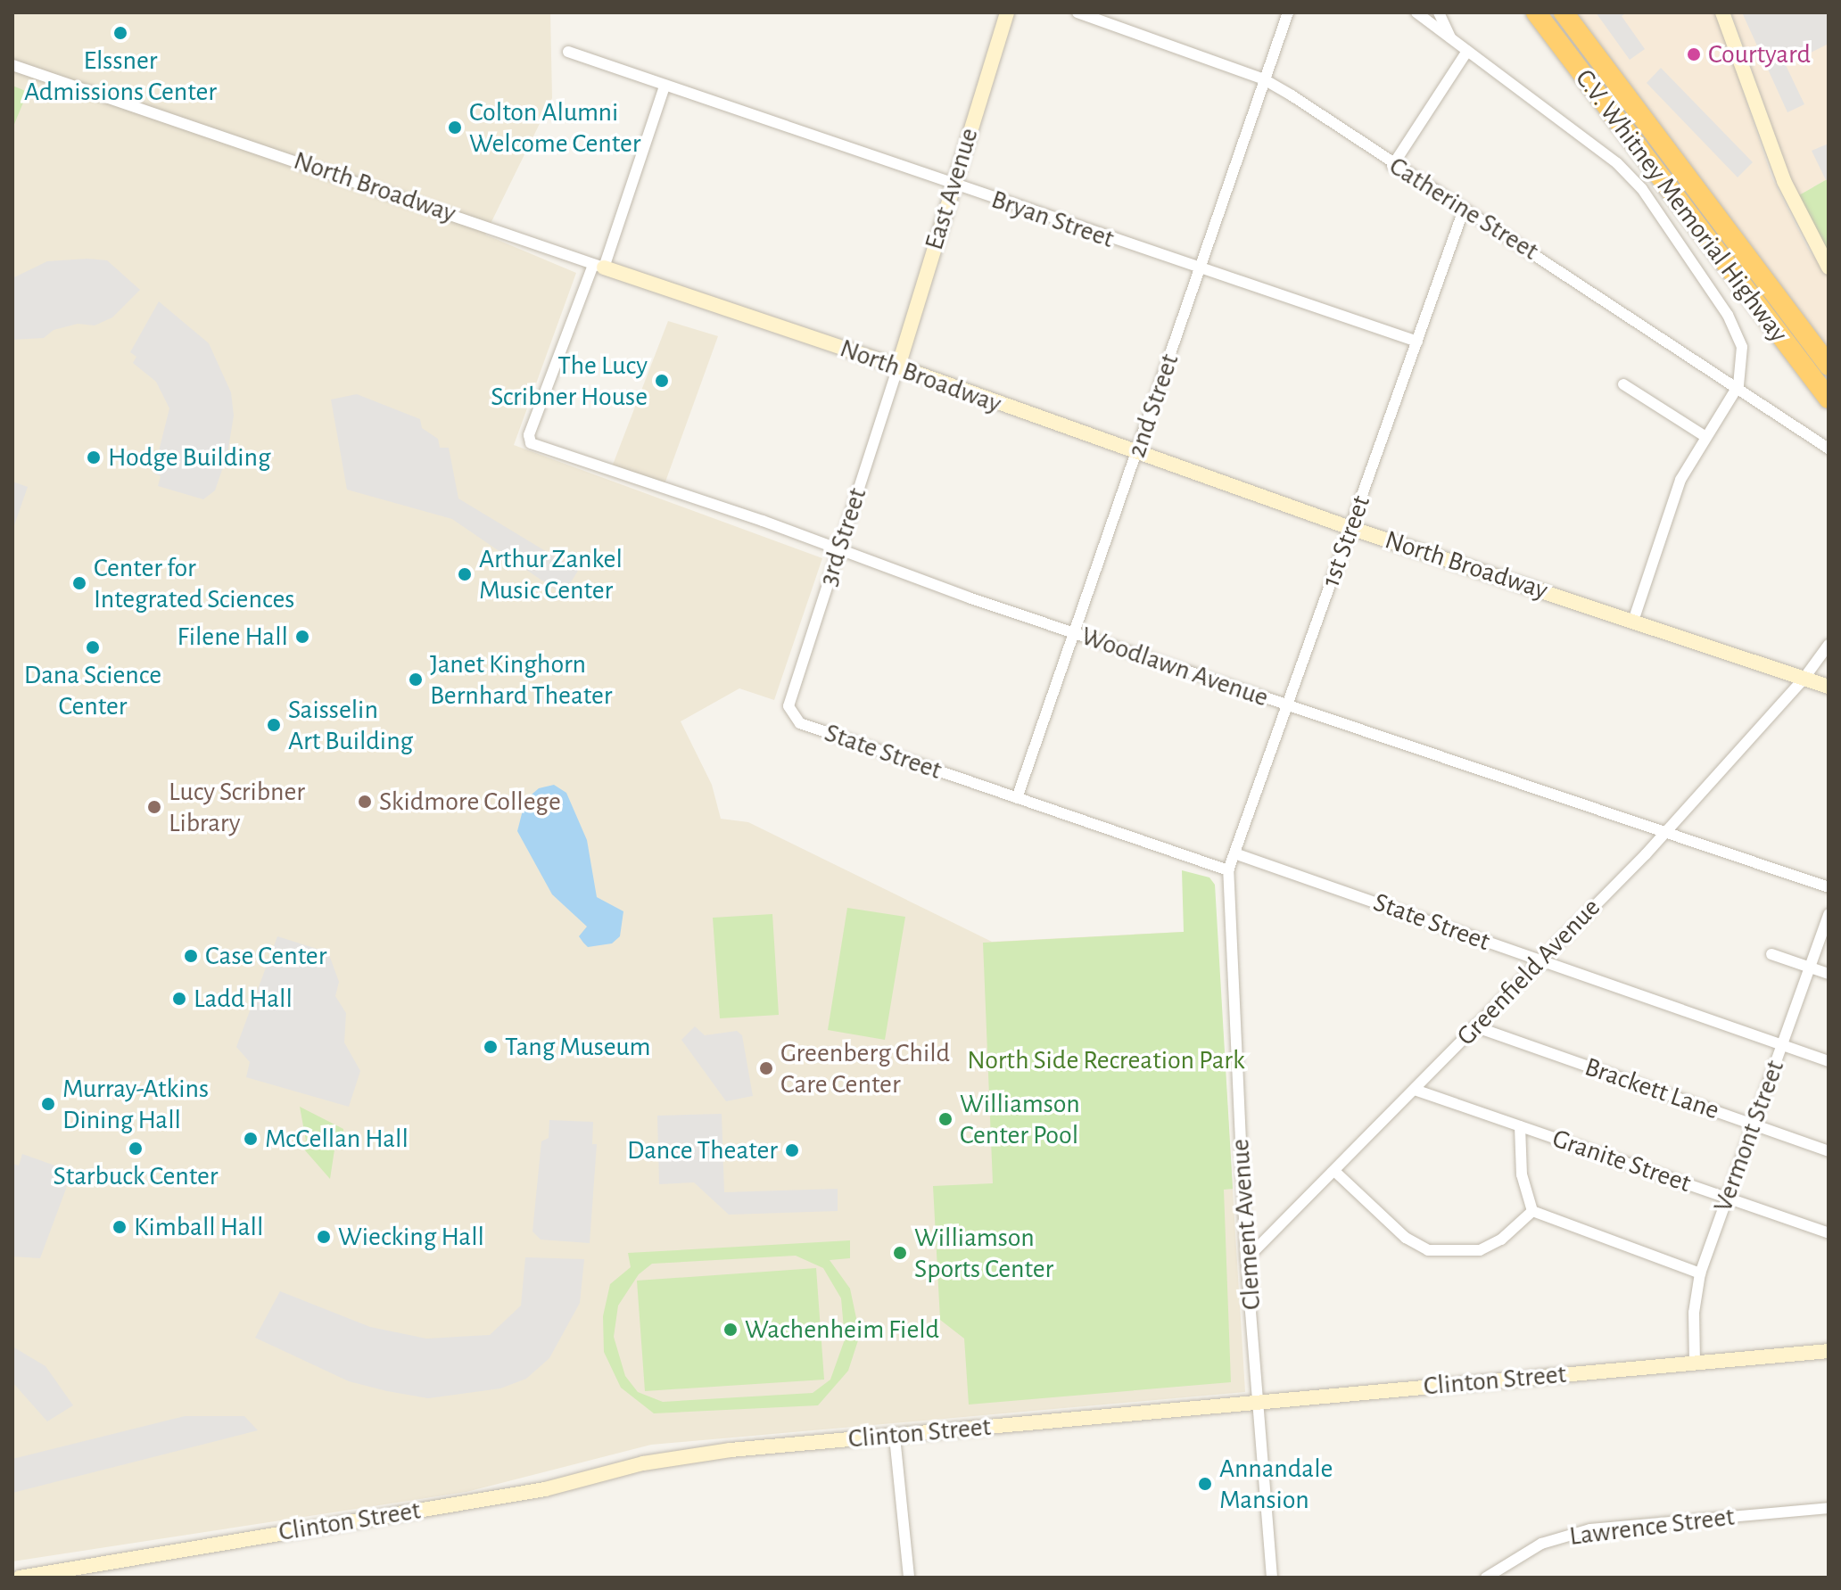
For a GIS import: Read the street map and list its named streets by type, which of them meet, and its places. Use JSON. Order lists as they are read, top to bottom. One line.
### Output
{"streets":{"highway":["C.V. Whitney Memorial Highway"],"street":["North Broadway","East Avenue","Catherine Street","Bryan Street","2nd Street","3rd Street","1st Street","Woodlawn Avenue","State Street","Greenfield Avenue","Brackett Lane","Vermont Street","Granite Street","Clement Avenue","Clinton Street","Lawrence Street"]},"crossings":[["North Broadway","East Avenue"],["North Broadway","2nd Street"],["North Broadway","3rd Street"],["North Broadway","1st Street"],["North Broadway","Woodlawn Avenue"],["North Broadway","Greenfield Avenue"],["East Avenue","Bryan Street"],["East Avenue","3rd Street"],["Catherine Street","2nd Street"],["Catherine Street","1st Street"],["Bryan Street","2nd Street"],["Bryan Street","1st Street"],["2nd Street","Woodlawn Avenue"],["2nd Street","State Street"],["3rd Street","Woodlawn Avenue"],["3rd Street","State Street"],["1st Street","Woodlawn Avenue"],["1st Street","State Street"],["1st Street","Clement Avenue"],["Woodlawn Avenue","Greenfield Avenue"],["State Street","Greenfield Avenue"],["State Street","Vermont Street"],["State Street","Clement Avenue"],["Greenfield Avenue","Brackett Lane"],["Greenfield Avenue","Granite Street"],["Greenfield Avenue","Clement Avenue"],["Brackett Lane","Vermont Street"],["Vermont Street","Granite Street"],["Vermont Street","Clinton Street"],["Clement Avenue","Clinton Street"]],"parks":["North Side Recreation Park"],"places":["Elssner Admissions Center","Courtyard","Colton Alumni Welcome Center","The Lucy Scribner House","Hodge Building","Arthur Zankel Music Center","Center for Integrated Sciences","Filene Hall","Dana Science Center","Janet Kinghorn Bernhard Theater","Saisselin Art Building","Skidmore College","Lucy Scribner Library","Case Center","Ladd Hall","Tang Museum","Greenberg Child Care Center","Murray-Atkins Dining Hall","Williamson Center Pool","McCellan Hall","Starbuck Center","Dance Theater","Kimball Hall","Wiecking Hall","Williamson Sports Center","Wachenheim Field","Annandale Mansion"]}
